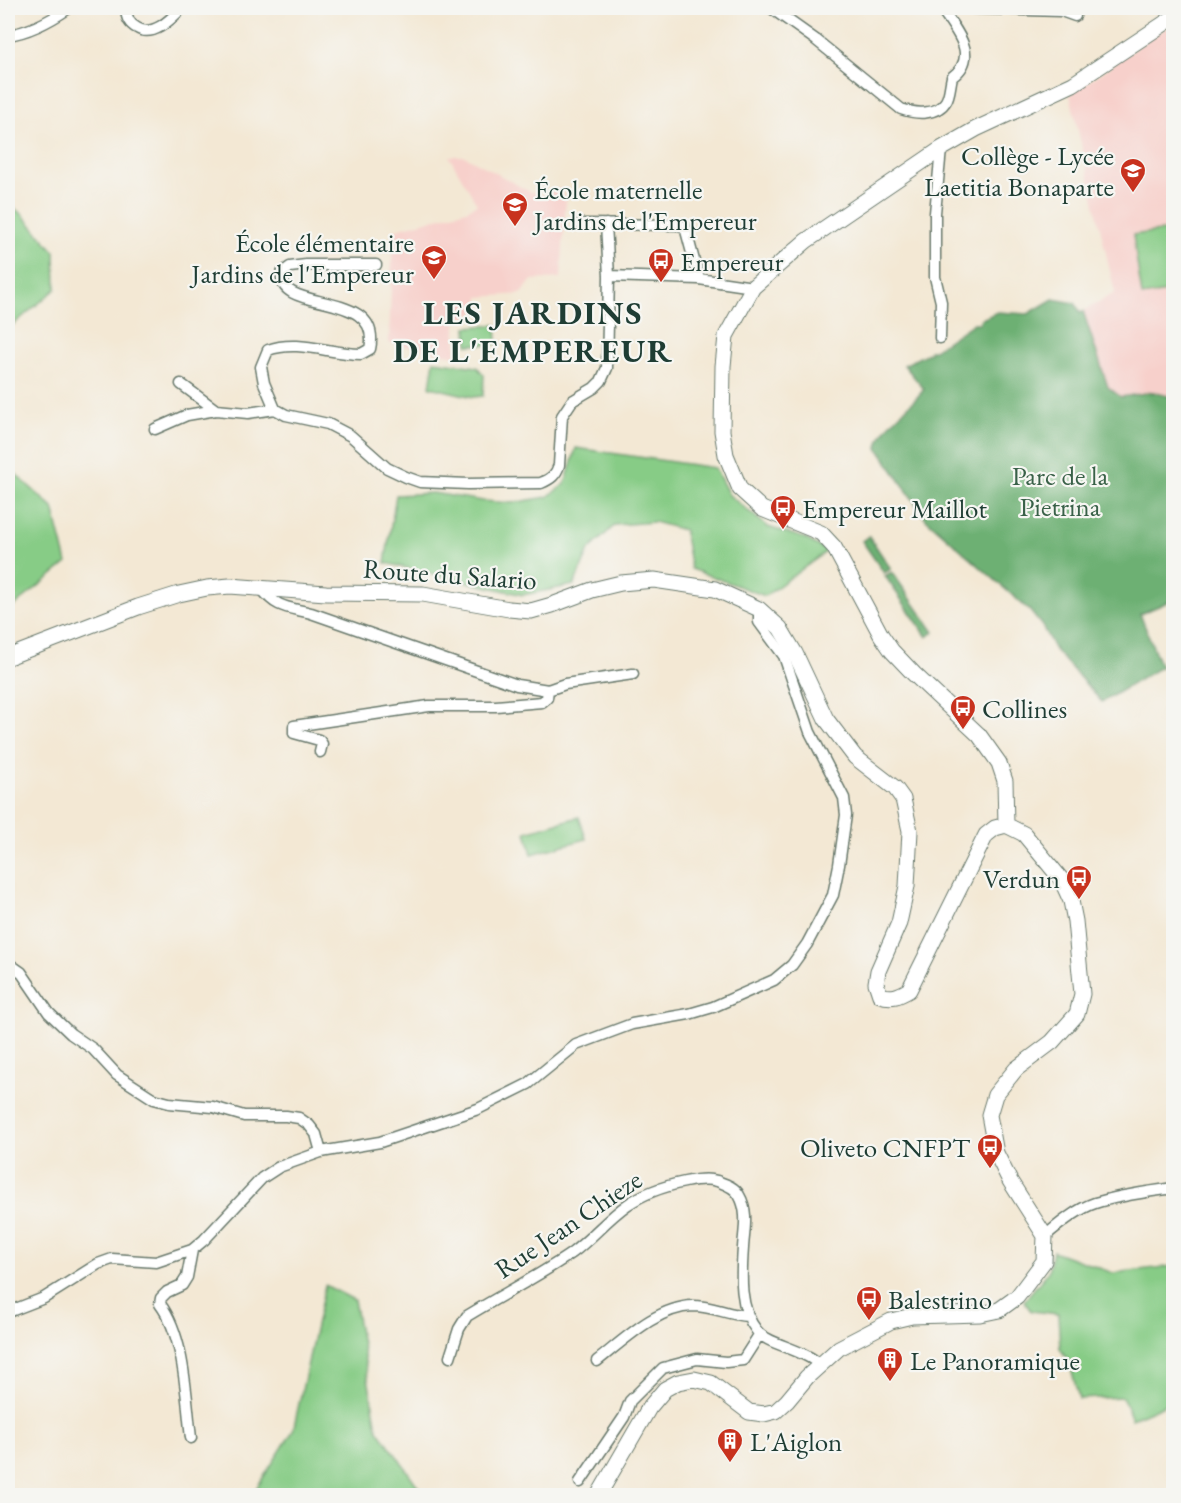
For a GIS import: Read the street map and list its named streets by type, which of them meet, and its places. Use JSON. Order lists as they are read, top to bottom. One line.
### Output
{"streets":{"main road":["Route du Salario"],"street":["Rue Jean Chieze"]},"districts":["LES JARDINS DE L'EMPEREUR"],"parks":["Parc de la Pietrina"],"places":{"school or university":["Collège - Lycée Laetitia Bonaparte","École maternelle Jardins de l'Empereur","École élémentaire Jardins de l'Empereur"],"bus stop":["Empereur","Empereur Maillot","Collines","Verdun","Oliveto CNFPT","Balestrino"],"building":["Le Panoramique","L'Aiglon"]}}
